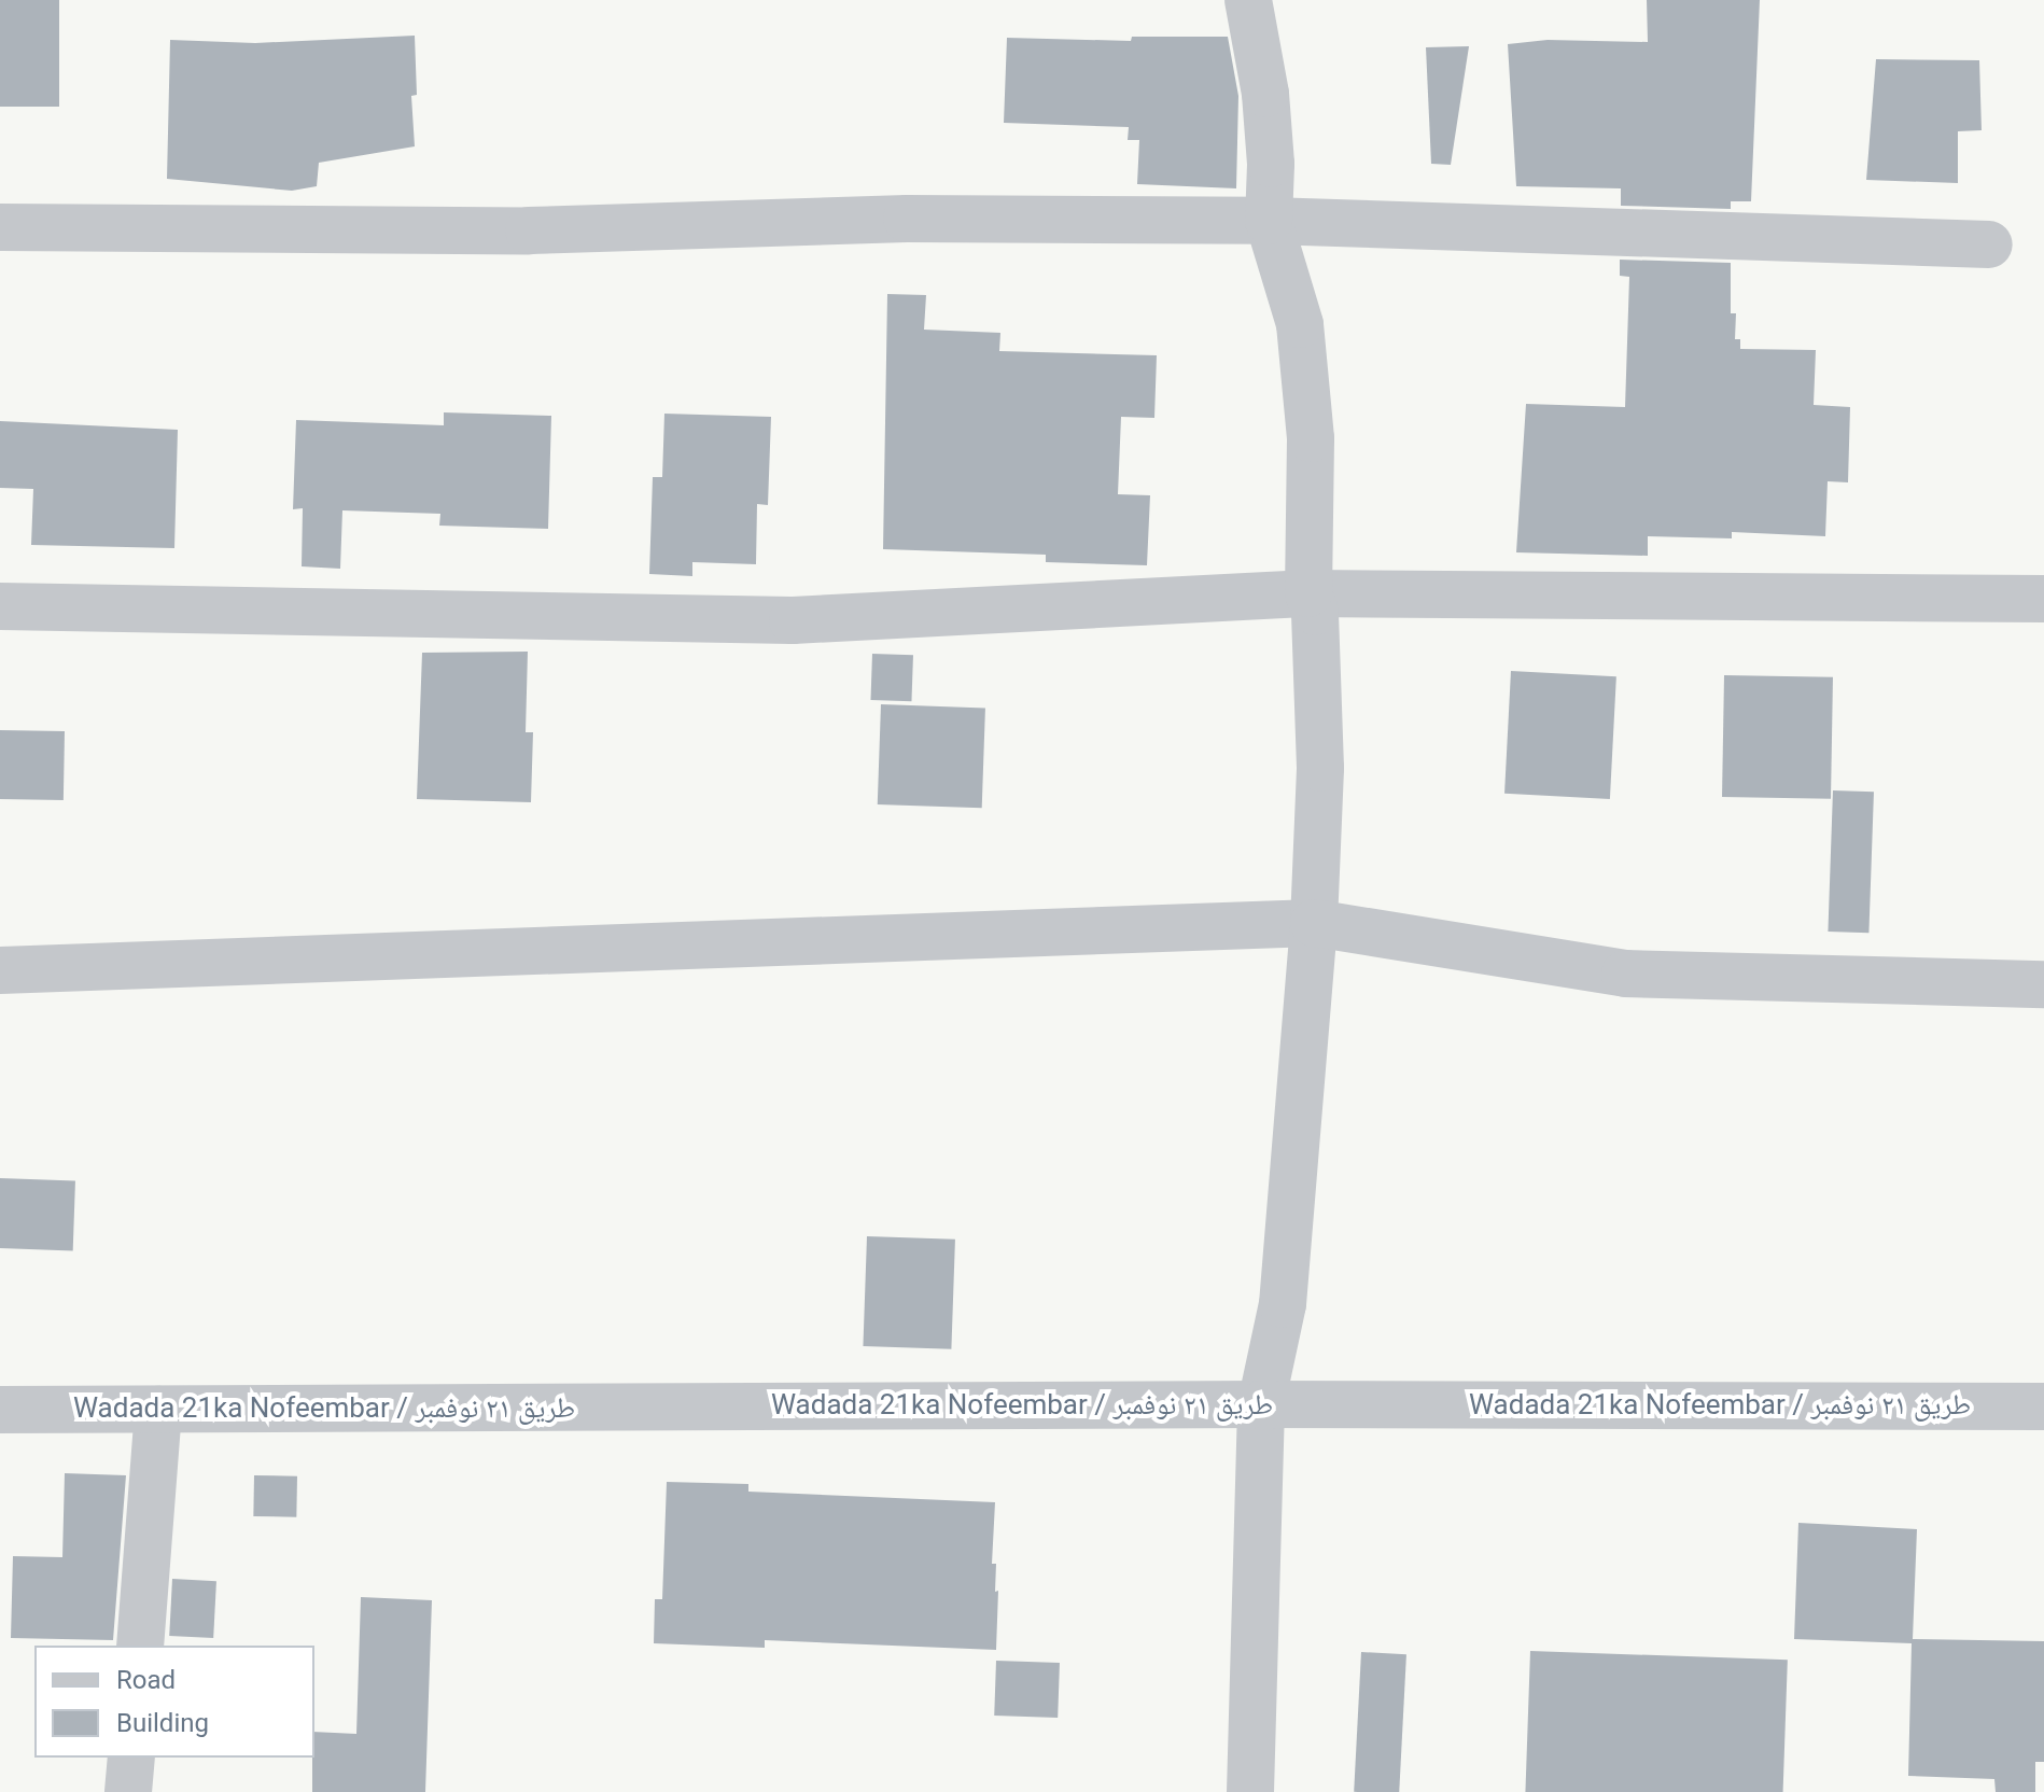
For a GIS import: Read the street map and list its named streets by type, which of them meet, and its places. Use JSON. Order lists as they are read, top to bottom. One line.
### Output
{"streets":{"street":["Wadada 21ka Nofeembar / طريق ٢١ نوفمبر"]},"legend":["Road","Building"]}
